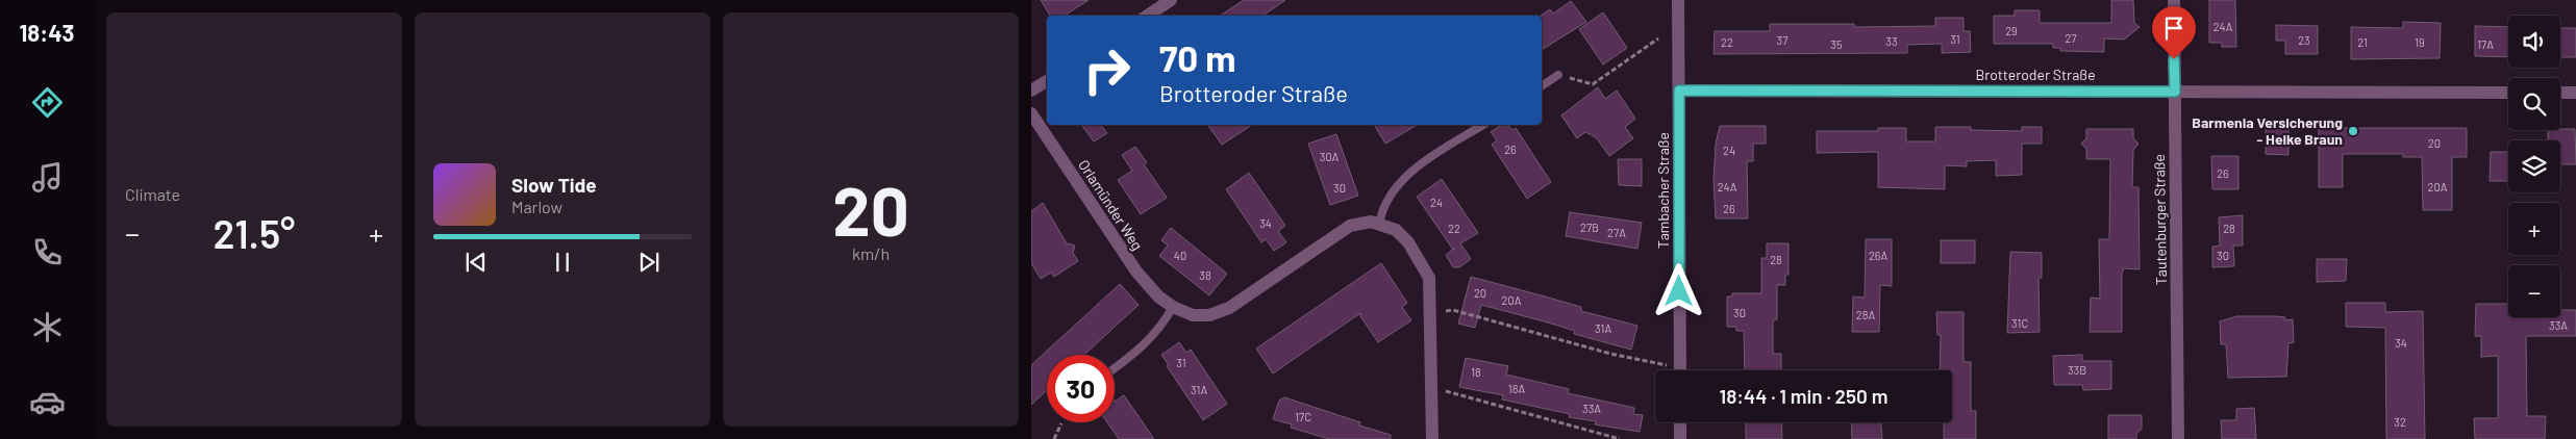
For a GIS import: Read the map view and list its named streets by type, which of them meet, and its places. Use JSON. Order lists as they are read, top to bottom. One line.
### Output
{"streets":{"street":["Brotteroder Straße","Tambacher Straße","Orlamünder Weg","Tautenburger Straße"]},"crossings":[["Brotteroder Straße","Tambacher Straße"],["Brotteroder Straße","Tautenburger Straße"]],"places":["Barmenia Versicherung - Heike Braun"],"house_numbers":["24A","29","27","31","37","23","33","22","21","19","35","17A","20","26","24","30A","26","24A","20A","30","24","26","34","27B","22","28","27A","40","26A","30","28","38","20","20A","30","28A","31C","33A","31A","34","31","33B","18","18A","31A","33A","17C","32"],"page":{"tabs":"18:43","tile":["Climate",["20","km/h"]],"map_buttons":["+","−"],"turn":["70 m","Brotteroder Straße"],"song":["Slow Tide","Marlow"],"heat":["−","21.5°","+"],"limit":"30","trip":"18:44 · 1 min · 250 m"}}
